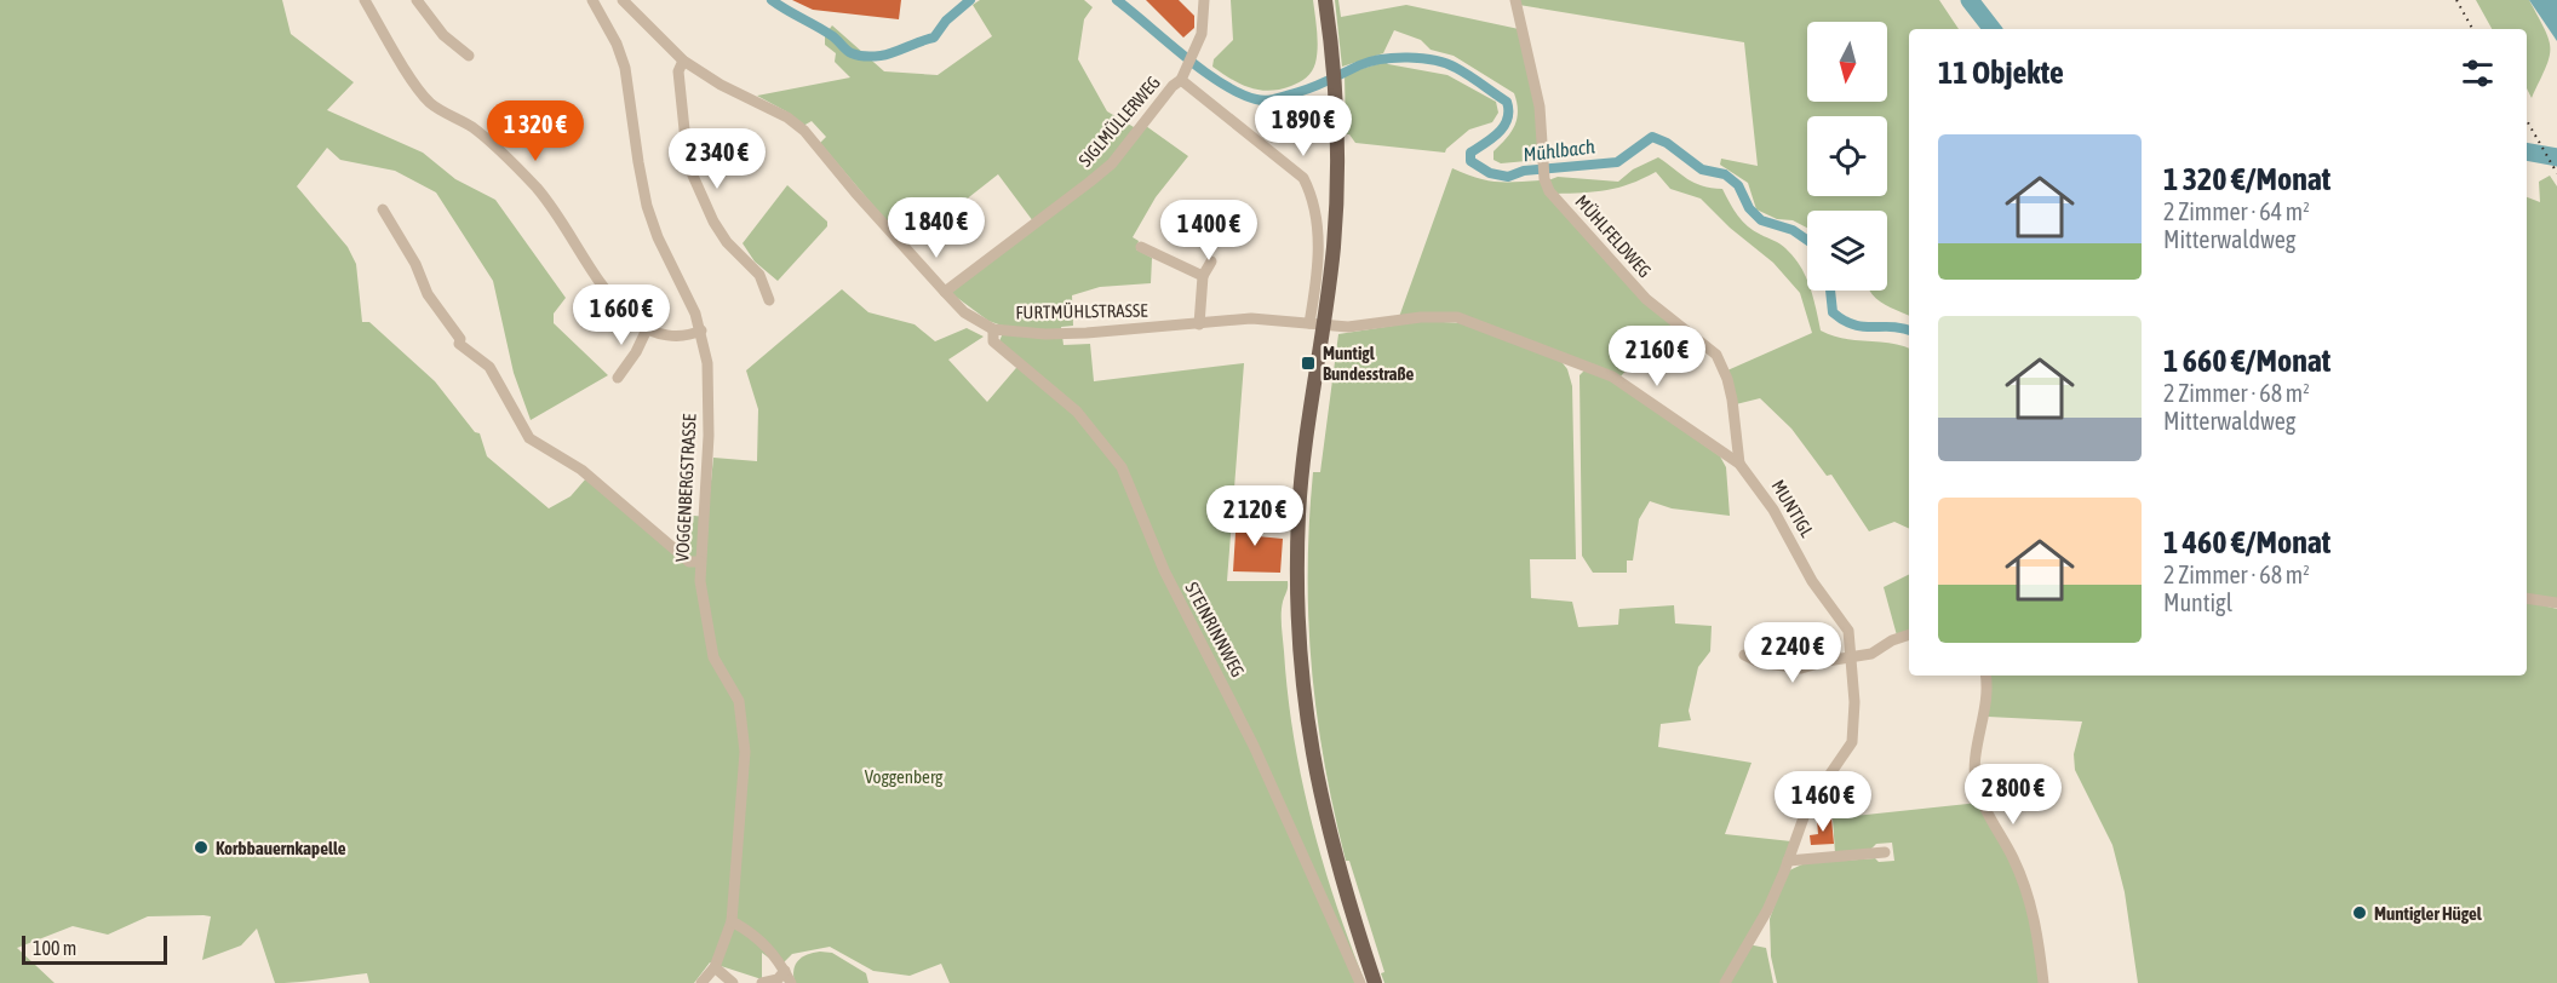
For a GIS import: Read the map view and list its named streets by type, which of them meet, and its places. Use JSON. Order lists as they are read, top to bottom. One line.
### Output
{"streets":{"street":["SIGLMÜLLERWEG","MÜHLFELDWEG","FURTMÜHLSTRASSE","VOGGENBERGSTRASSE","MUNTIGL","STEINRINNWEG"]},"crossings":[["SIGLMÜLLERWEG","FURTMÜHLSTRASSE"],["SIGLMÜLLERWEG","MUNTIGL"],["MÜHLFELDWEG","MUNTIGL"],["FURTMÜHLSTRASSE","MUNTIGL"],["FURTMÜHLSTRASSE","STEINRINNWEG"]],"water":["Mühlbach"],"parks":["Voggenberg"],"places":{"transit":["Muntigl Bundesstraße"],"other":["Korbbauernkapelle","Muntigler Hügel"]},"scale_bar":"100 m","north":"bottom","page":{"heading":"11 Objekte","price":["1 890 €","1 320 €","2 340 €","1 840 €","1 400 €","1 660 €","2 160 €","2 120 €","2 240 €","2 800 €","1 460 €"],"list":[{"name":"1 320 €/Monat","note":"2 Zimmer · 64 m² · Mitterwaldweg"},{"name":"1 660 €/Monat","note":"2 Zimmer · 68 m² · Mitterwaldweg"},{"name":"1 460 €/Monat","note":"2 Zimmer · 68 m² · Muntigl"}],"scale":"100 m"}}
